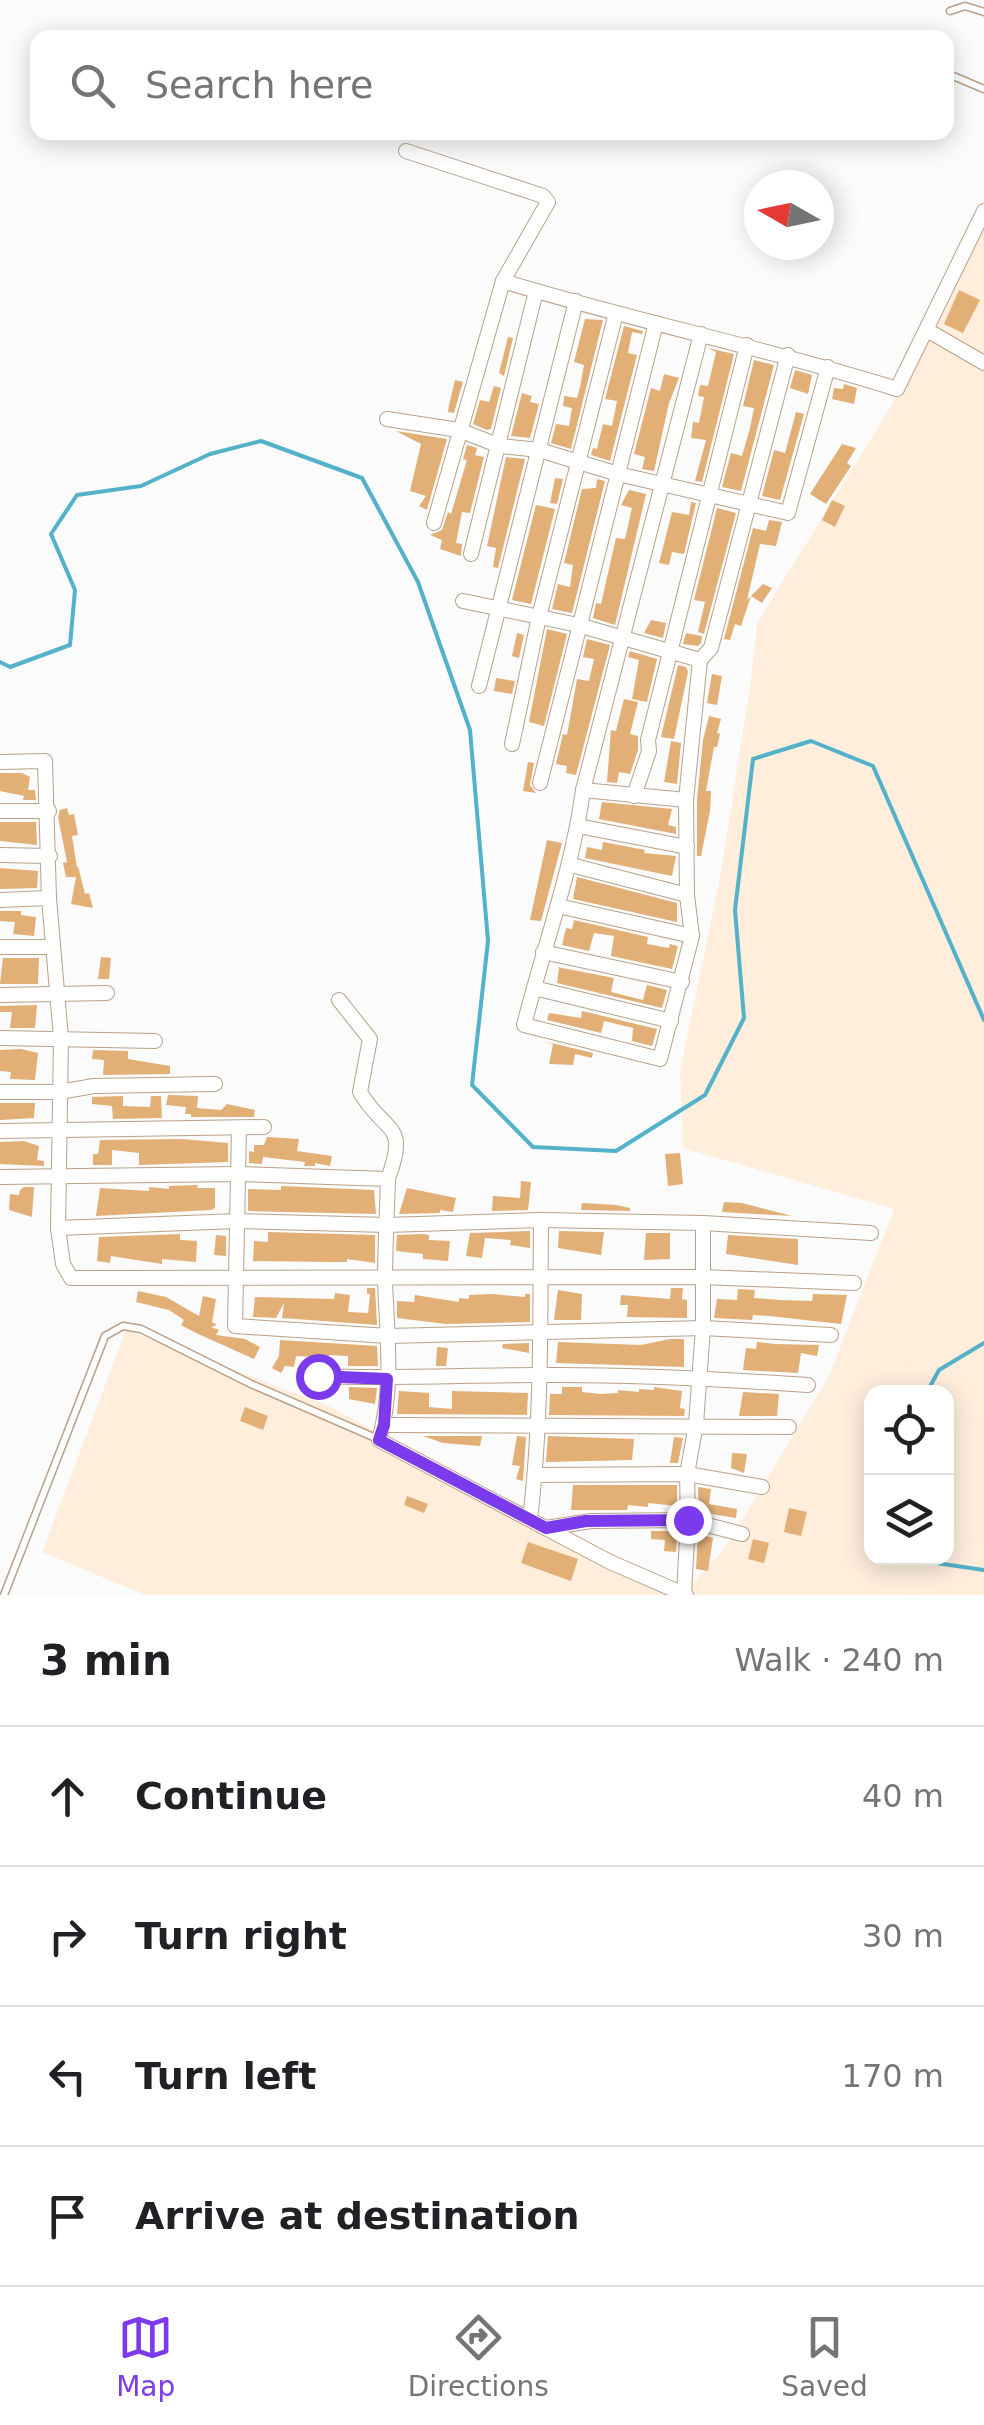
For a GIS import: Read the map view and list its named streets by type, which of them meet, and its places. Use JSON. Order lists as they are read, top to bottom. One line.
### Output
{"north":"left","page":{"search":"Search here","heading":["3 min","Walk · 240 m"],"list":[["Continue","40 m"],["Turn right","30 m"],["Turn left","170 m"],"Arrive at destination"],"nav":["Map","Directions","Saved"]}}
